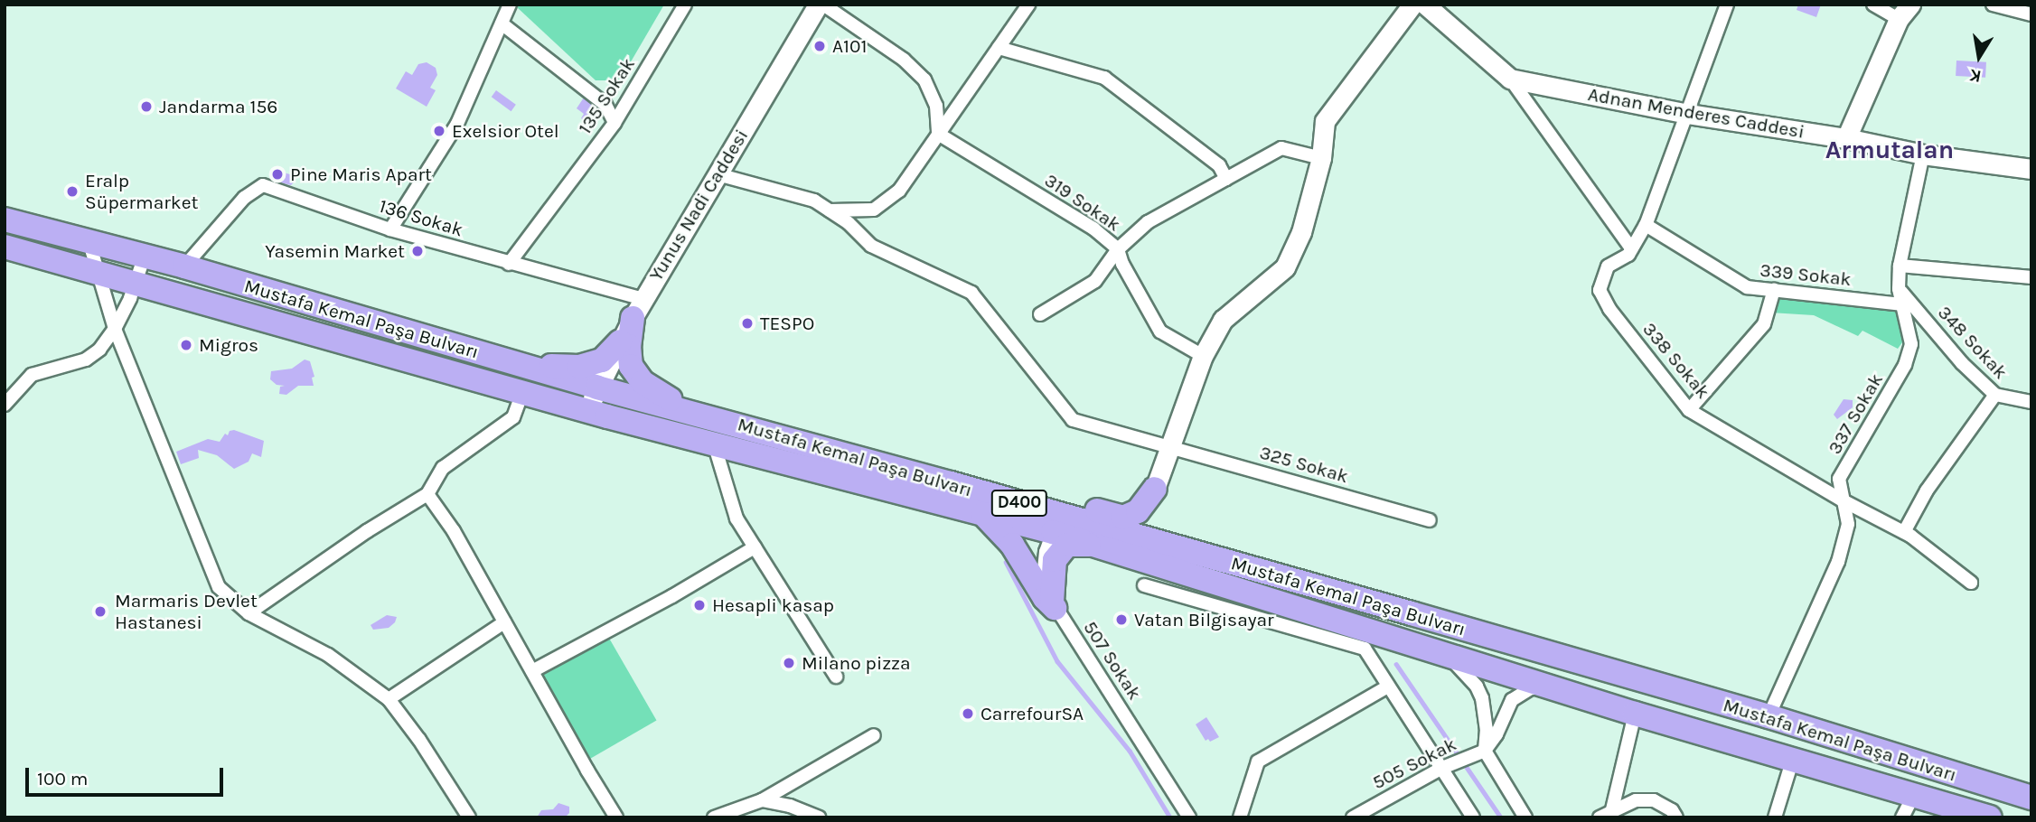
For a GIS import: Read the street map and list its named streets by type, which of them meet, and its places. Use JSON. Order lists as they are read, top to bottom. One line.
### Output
{"streets":{"highway":["Mustafa Kemal Paşa Bulvarı","D400"],"street":["135 Sokak","Adnan Menderes Caddesi","319 Sokak","Yunus Nadi Caddesi","136 Sokak","339 Sokak","348 Sokak","338 Sokak","337 Sokak","325 Sokak","507 Sokak","505 Sokak"]},"crossings":[["135 Sokak","136 Sokak"],["Adnan Menderes Caddesi","338 Sokak"],["Adnan Menderes Caddesi","337 Sokak"],["Yunus Nadi Caddesi","136 Sokak"],["Yunus Nadi Caddesi","Mustafa Kemal Paşa Bulvarı"],["Yunus Nadi Caddesi","325 Sokak"],["136 Sokak","Mustafa Kemal Paşa Bulvarı"],["339 Sokak","338 Sokak"],["339 Sokak","337 Sokak"],["Mustafa Kemal Paşa Bulvarı","337 Sokak"],["Mustafa Kemal Paşa Bulvarı","507 Sokak"],["Mustafa Kemal Paşa Bulvarı","505 Sokak"],["348 Sokak","337 Sokak"],["338 Sokak","337 Sokak"]],"districts":["Armutalan"],"places":["A101","Jandarma 156","Exelsior Otel","Pine Maris Apart","Eralp Süpermarket","Yasemin Market","TESPO","Migros","Hesapli kasap","Marmaris Devlet Hastanesi","Vatan Bilgisayar","Milano pizza","CarrefourSA"],"scale_bar":"100 m","north":"bottom"}
